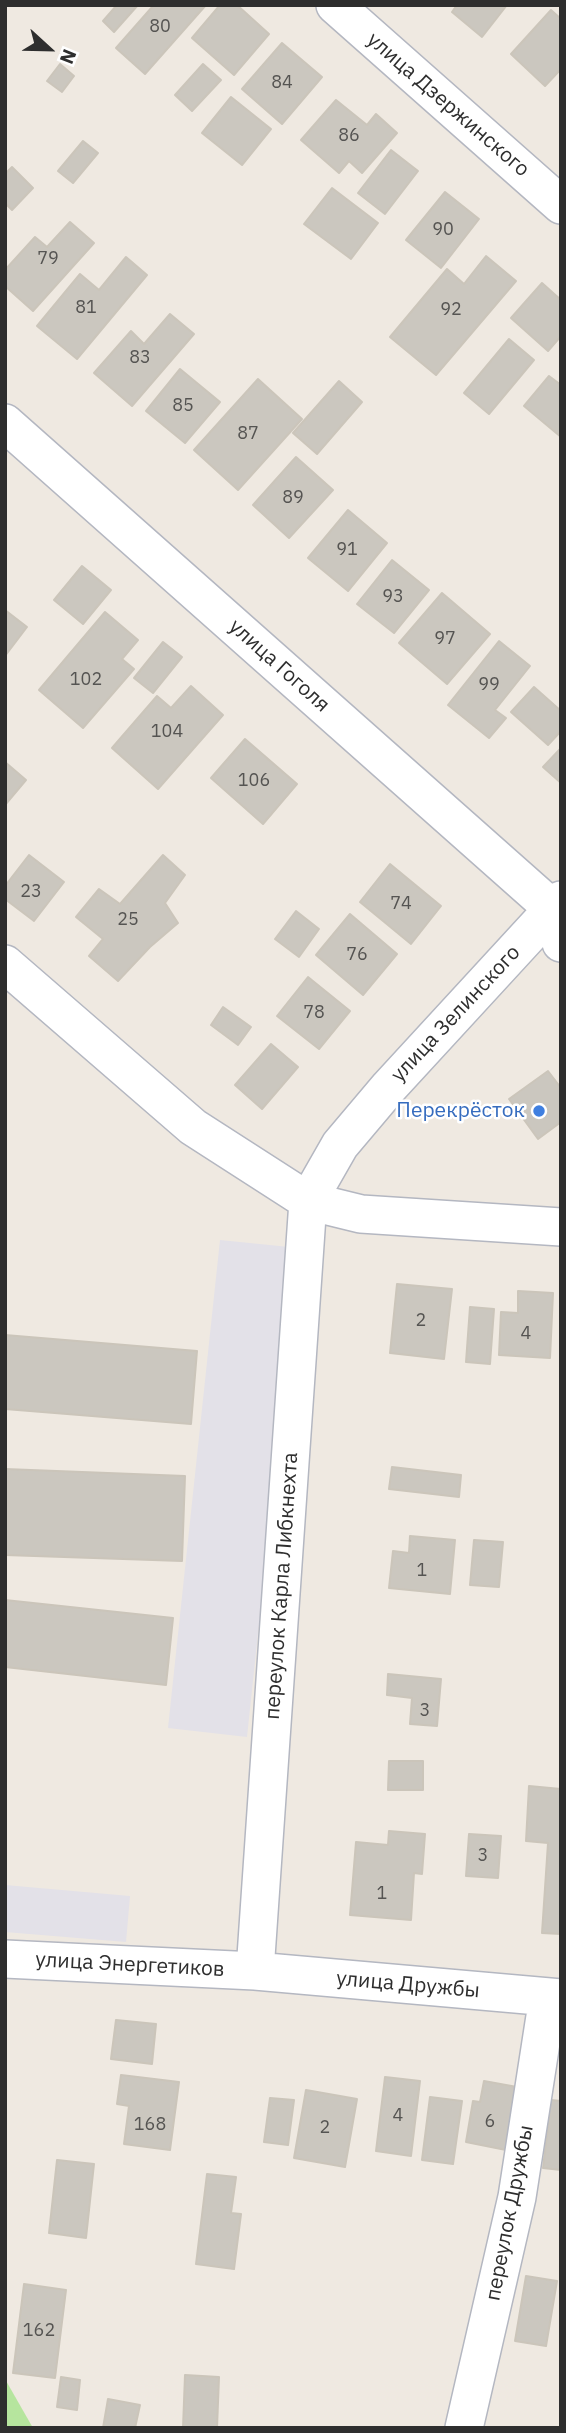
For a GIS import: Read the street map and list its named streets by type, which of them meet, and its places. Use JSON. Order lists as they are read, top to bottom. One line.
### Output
{"streets":{"street":["улица Дзержинского","улица Гоголя","улица Зелинского","переулок Карла Либкнехта","улица Энергетиков","улица Дружбы","переулок Дружбы"]},"crossings":[["улица Гоголя","улица Зелинского"],["улица Зелинского","переулок Карла Либкнехта"],["переулок Карла Либкнехта","улица Энергетиков"],["переулок Карла Либкнехта","улица Дружбы"],["улица Энергетиков","улица Дружбы"],["улица Дружбы","переулок Дружбы"]],"places":["Перекрёсток"],"house_numbers":["80","84","86","90","79","81","92","83","85","87","89","91","93","97","102","99","104","106","23","74","25","76","78","2","4","1","3","3","1","4","6","168","2","162"],"north":"right"}
